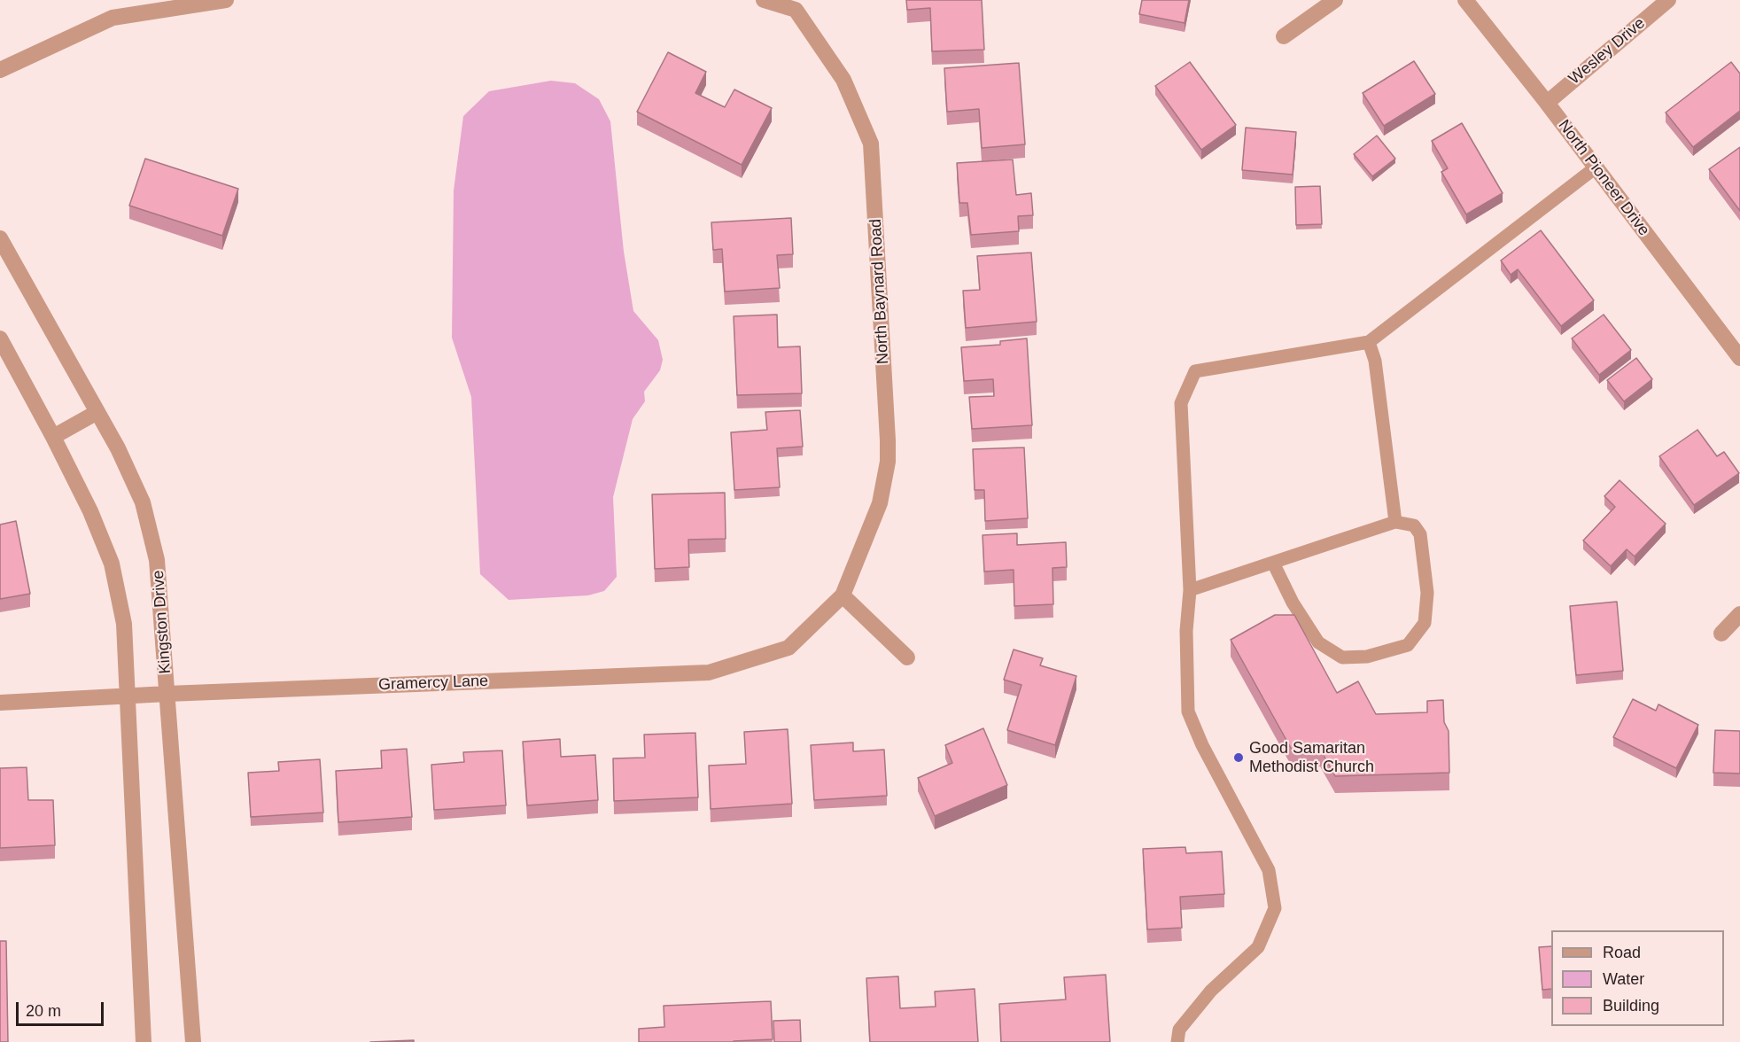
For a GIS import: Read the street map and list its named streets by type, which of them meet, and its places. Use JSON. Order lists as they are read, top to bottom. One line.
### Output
{"streets":{"street":["Wesley Drive","North Pioneer Drive","North Baynard Road","Kingston Drive","Gramercy Lane"]},"crossings":[["Wesley Drive","North Pioneer Drive"],["North Baynard Road","Gramercy Lane"],["Kingston Drive","Gramercy Lane"]],"places":["Good Samaritan Methodist Church"],"legend":["Road","Water","Building"],"scale_bar":"20 m"}
